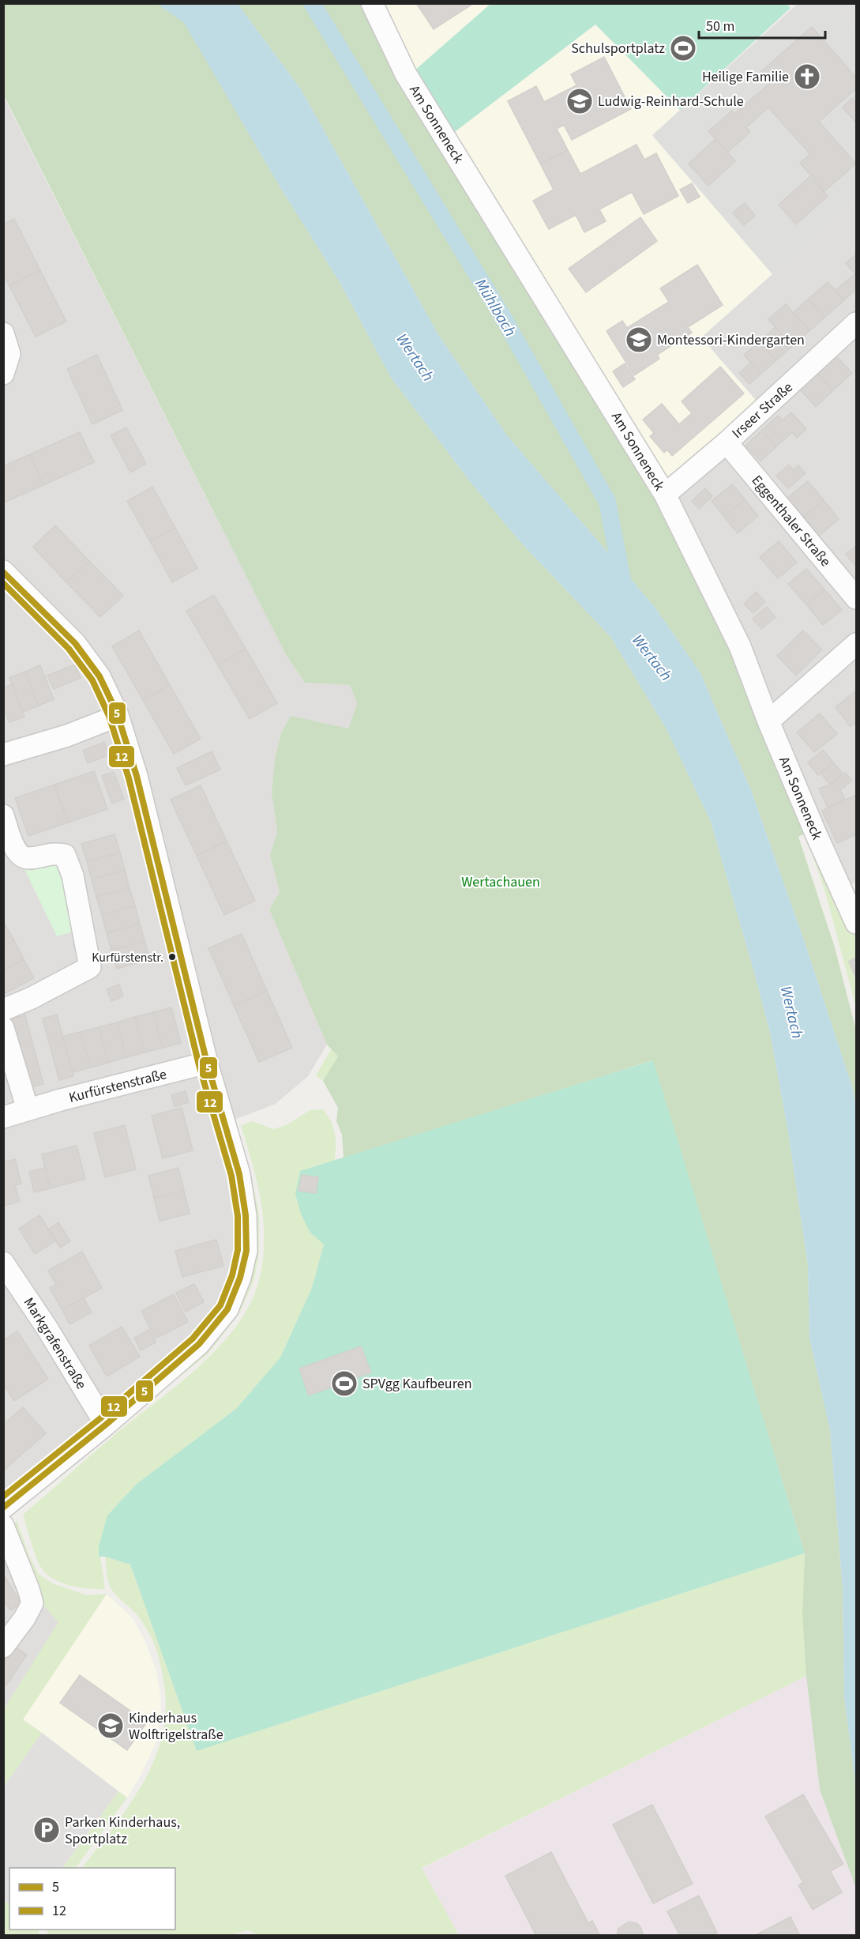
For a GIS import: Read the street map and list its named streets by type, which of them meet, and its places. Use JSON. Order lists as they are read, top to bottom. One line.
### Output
{"streets":{"street":["Am Sonneneck","Irseer Straße","Eggenthaler Straße","Kurfürstenstraße","Markgrafenstraße"]},"crossings":[["Am Sonneneck","Irseer Straße"],["Irseer Straße","Eggenthaler Straße"]],"water":["Mühlbach","Wertach"],"parks":["Wertachauen"],"places":{"sports":["Schulsportplatz","SPVgg Kaufbeuren"],"church":["Heilige Familie"],"school or university":["Ludwig-Reinhard-Schule","Montessori-Kindergarten","Kinderhaus Wolftrigelstraße"],"other":["Kurfürstenstr."],"parking":["Parken Kinderhaus, Sportplatz"]},"lines":["transit line 5","transit line 12"],"legend":["5","12"],"scale_bar":"50 m"}
